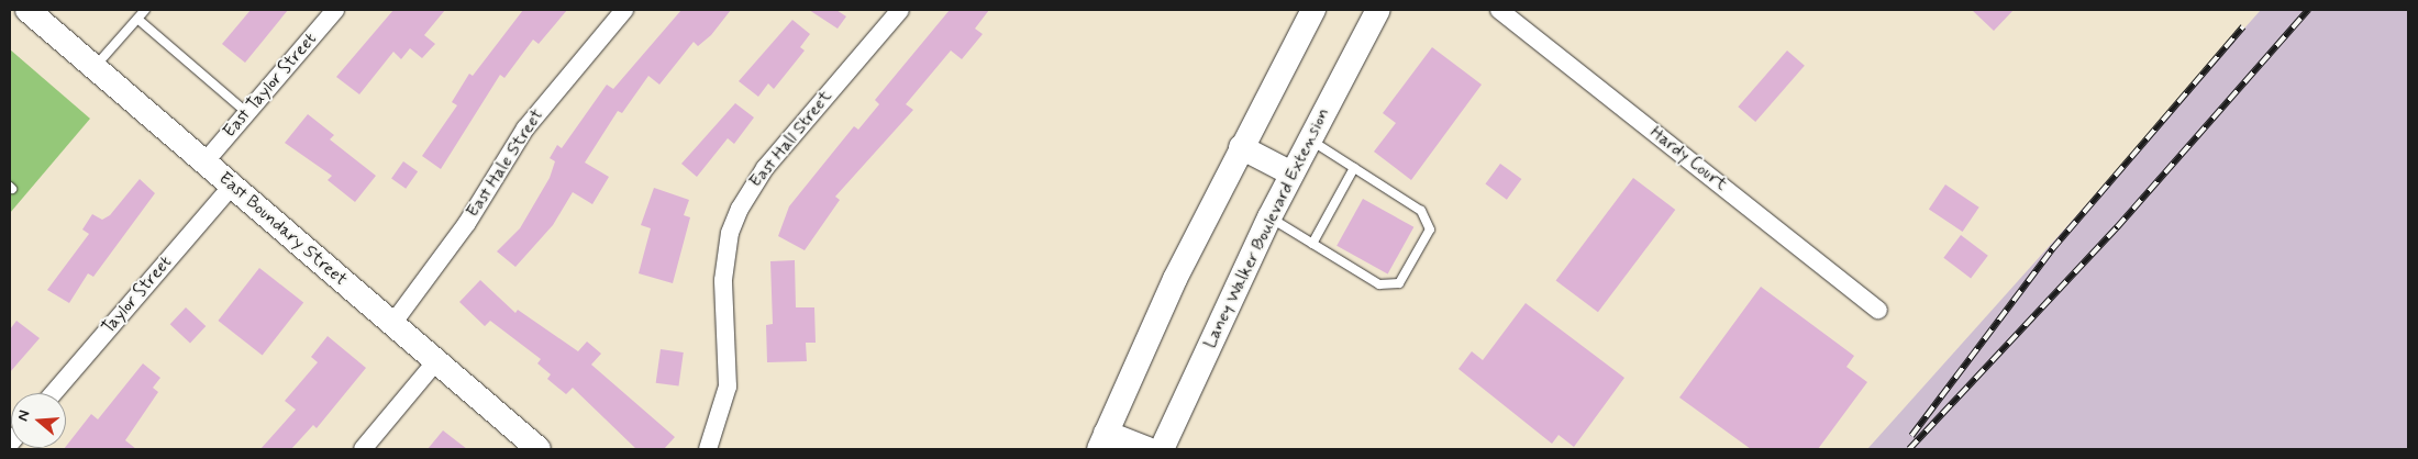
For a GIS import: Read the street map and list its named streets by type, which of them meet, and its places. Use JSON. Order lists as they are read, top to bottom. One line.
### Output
{"streets":{"main road":["Laney Walker Boulevard Extension","East Boundary Street"],"street":["East Taylor Street","East Hall Street","Hardy Court","East Hale Street","Taylor Street"]},"crossings":[["East Taylor Street","East Boundary Street"],["East Hale Street","East Boundary Street"],["East Boundary Street","Taylor Street"]],"north":"left"}
